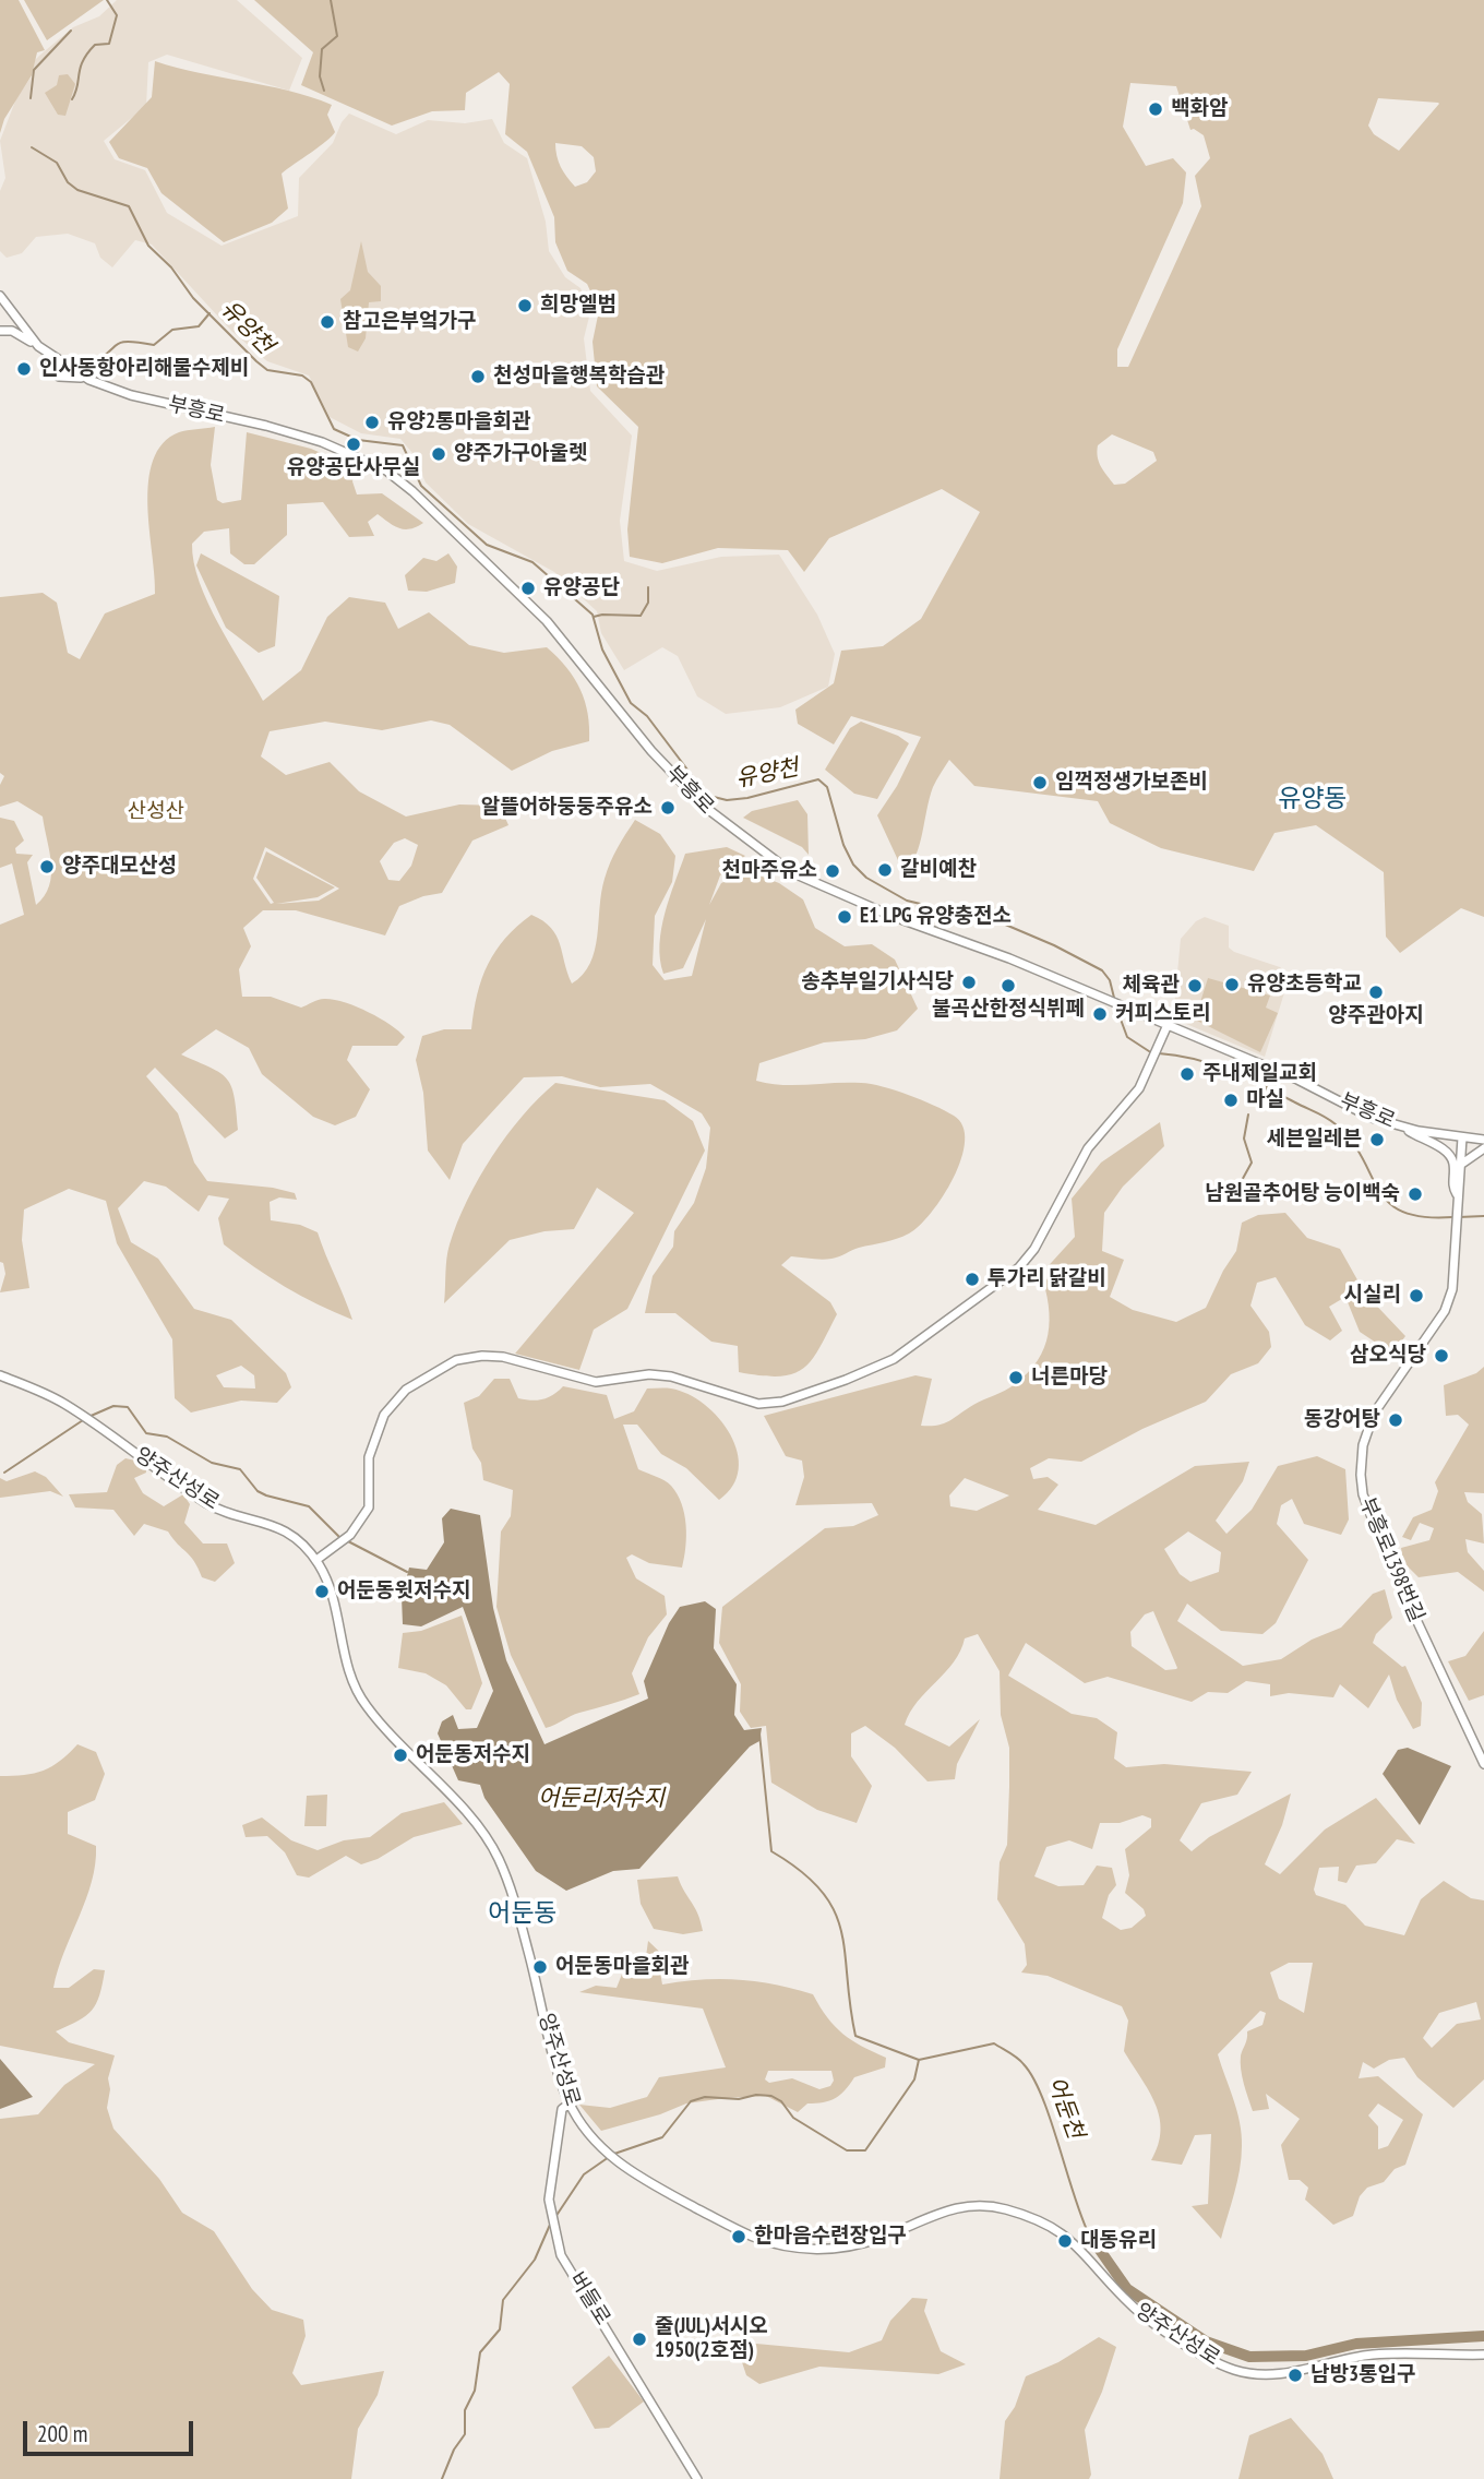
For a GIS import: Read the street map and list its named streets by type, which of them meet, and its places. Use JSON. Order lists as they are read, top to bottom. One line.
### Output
{"streets":{"street":["부흥로","양주산성로","부흥로1398번길","버들로"]},"crossings":[["부흥로","부흥로1398번길"],["양주산성로","버들로"]],"districts":["유양동","어둔동"],"water":["유양천","어둔리저수지","어둔천"],"parks":["산성산"],"places":["백화암","희망엘범","참고은부엌가구","인사동항아리해물수제비","천성마을행복학습관","유양2통마을회관","유양공단사무실","양주가구아울렛","유양공단","임꺽정생가보존비","알뜰어하둥둥주유소","양주대모산성","갈비예찬","천마주유소","E1 LPG 유양충전소","송추부일기사식당","유양초등학교","불곡산한정식뷔페","체육관","양주관아지","커피스토리","주내제일교회","마실","세븐일레븐","남원골추어탕 능이백숙","투가리 닭갈비","시실리","삼오식당","너른마당","동강어탕","어둔동윗저수지","어둔동저수지","어둔동마을회관","한마음수련장입구","대동유리","줄(JUL)서시오 1950(2호점)","남방3통입구"],"scale_bar":"200 m"}
